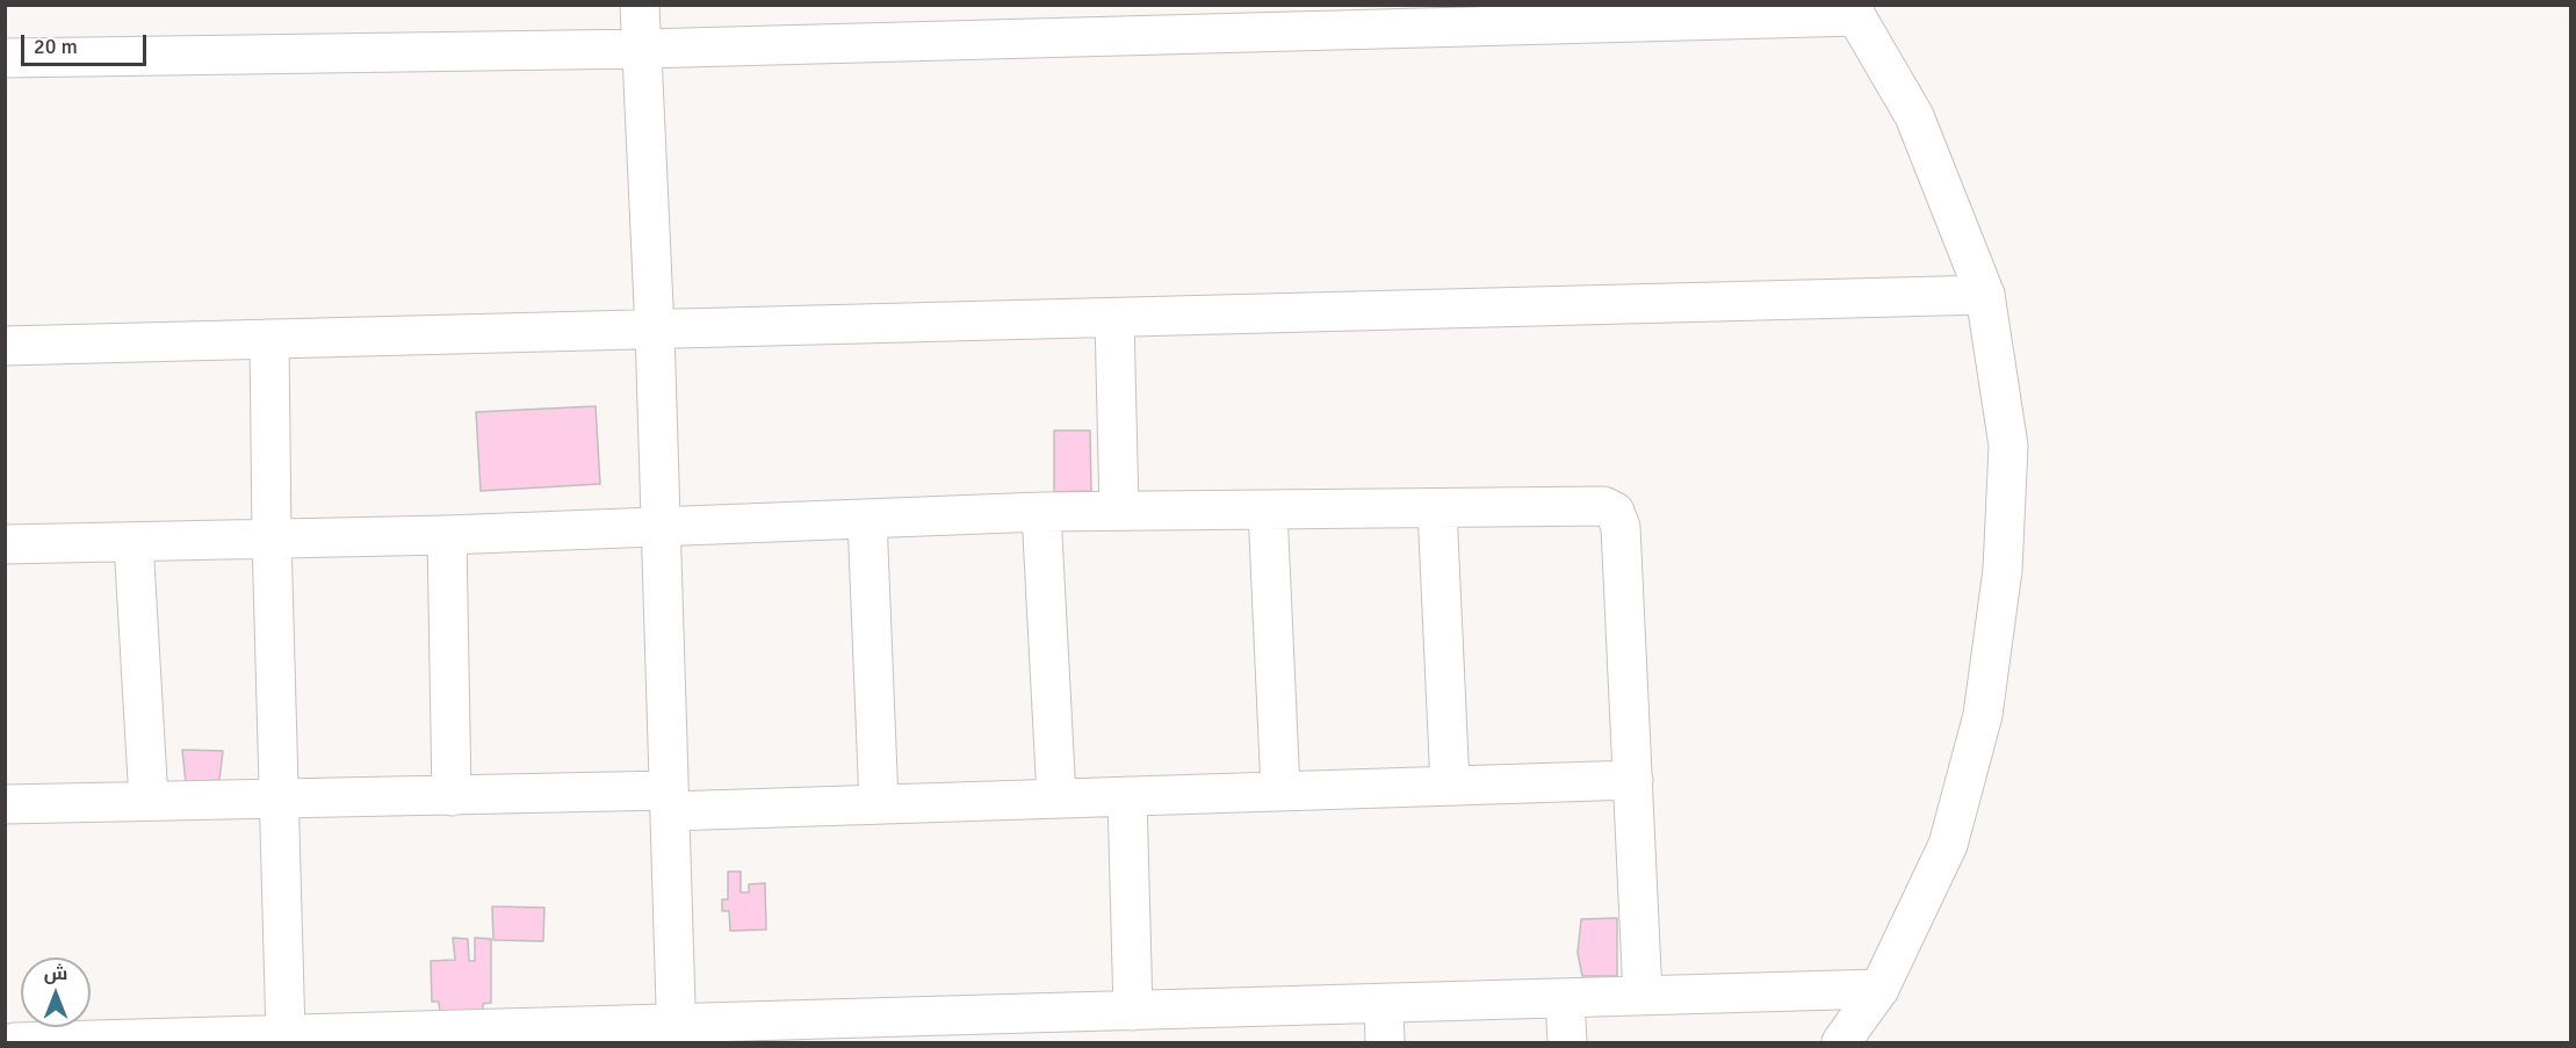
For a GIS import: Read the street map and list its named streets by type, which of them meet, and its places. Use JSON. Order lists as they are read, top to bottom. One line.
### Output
{"scale_bar":"20 m","north":"top"}
